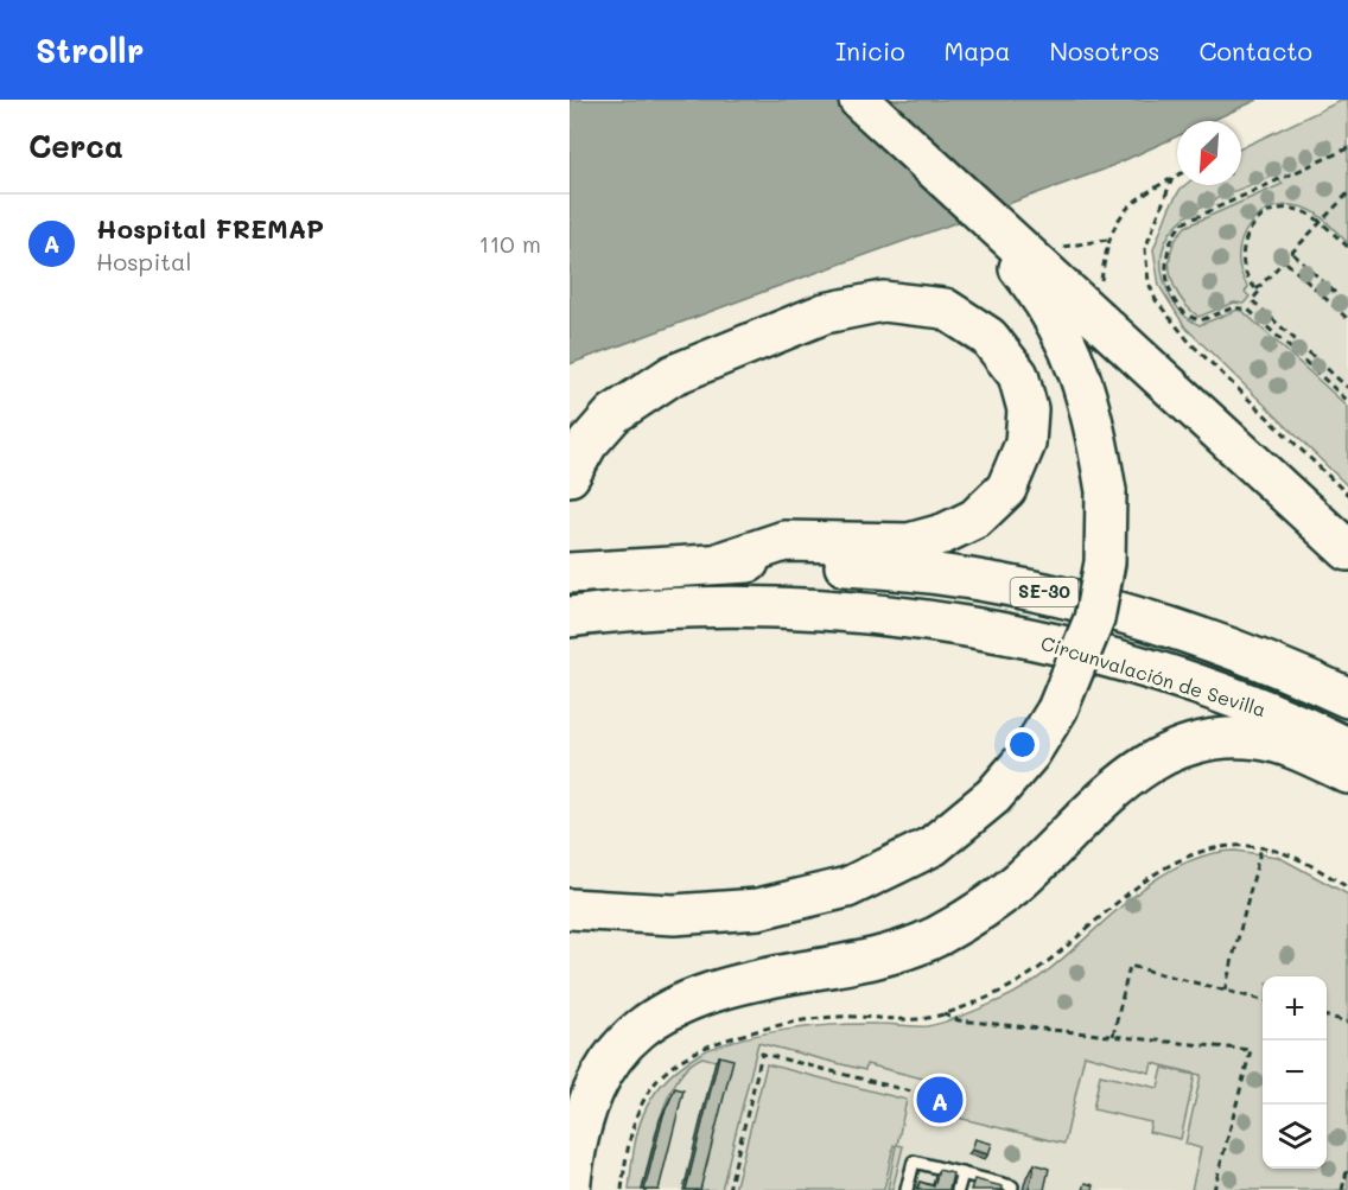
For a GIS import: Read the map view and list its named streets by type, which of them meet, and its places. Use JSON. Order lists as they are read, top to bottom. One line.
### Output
{"streets":{"highway":["SE-30","Circunvalación de Sevilla"]},"north":"bottom left","page":{"header":"Strollr","nav":["Inicio","Mapa","Nosotros","Contacto"],"heading":"Cerca","list":[{"mark":"A","name":"Hospital FREMAP","note":"Hospital","value":"110 m"}],"map_buttons":["+","−"],"pins":"A"}}
